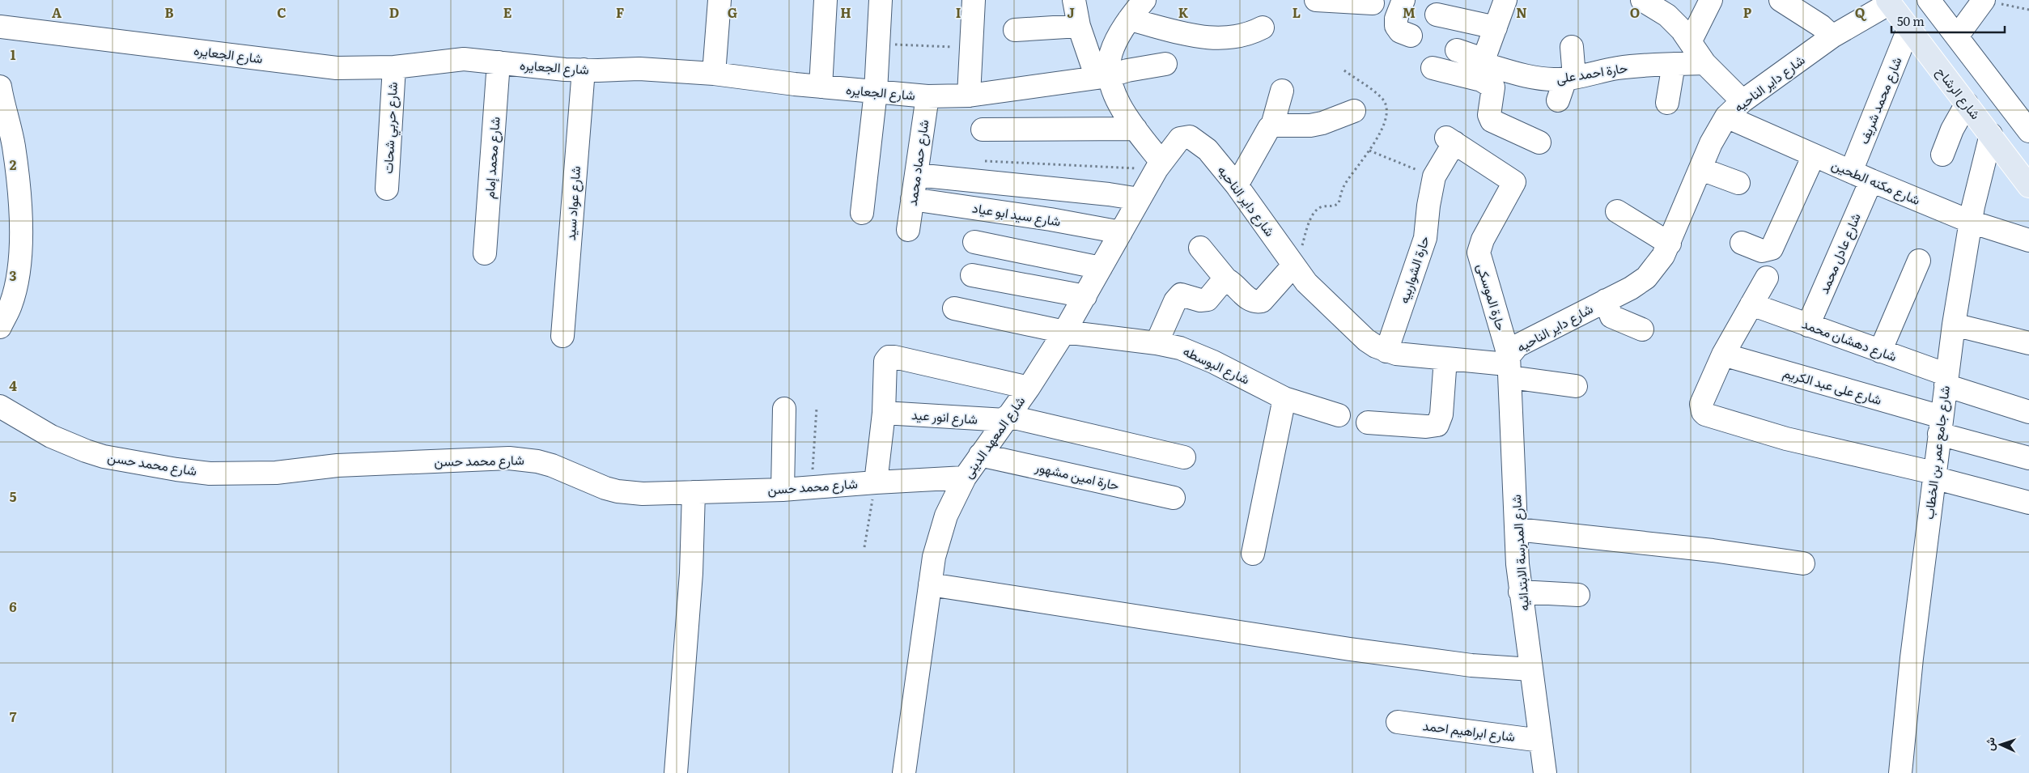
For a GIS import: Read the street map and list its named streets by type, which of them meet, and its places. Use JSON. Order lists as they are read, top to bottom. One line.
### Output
{"streets":{"main road":["شارع الرشاح"],"street":["شارع الجعايره","حارة احمد على","شارع داير الناحيه","شارع محمد شريف","شارع حربي شحات","شارع محمد إمام","شارع حماد محمد","شارع مكنه الطحين","شارع عواد سيد","شارع سيد ابو عياد","شارع عادل محمد","حارة الشواربيه","حارة الموسكى","شارع دهشان محمد","شارع البوسطه","شارع على عبد الكريم","شارع انور عيد","شارع المعهد الدينى","شارع جامع عمر بن الخطاب","شارع محمد حسن","حارة امين مشهور","شارع المدرسة الابتدائيه","شارع ابراهيم احمد"]},"crossings":[["شارع الجعايره","شارع حربي شحات"],["شارع الجعايره","شارع محمد إمام"],["شارع الجعايره","شارع حماد محمد"],["شارع الجعايره","شارع عواد سيد"],["شارع داير الناحيه","شارع الرشاح"],["شارع داير الناحيه","شارع مكنه الطحين"],["شارع داير الناحيه","حارة الشواربيه"],["شارع داير الناحيه","حارة الموسكى"],["شارع داير الناحيه","شارع المعهد الدينى"],["شارع داير الناحيه","شارع المدرسة الابتدائيه"],["شارع الرشاح","شارع محمد شريف"],["شارع الرشاح","شارع جامع عمر بن الخطاب"],["شارع محمد شريف","شارع مكنه الطحين"],["شارع حماد محمد","شارع سيد ابو عياد"],["شارع مكنه الطحين","شارع عادل محمد"],["شارع مكنه الطحين","شارع جامع عمر بن الخطاب"],["شارع سيد ابو عياد","شارع المعهد الدينى"],["شارع عادل محمد","شارع دهشان محمد"],["حارة الشواربيه","حارة الموسكى"],["حارة الموسكى","شارع المدرسة الابتدائيه"],["شارع دهشان محمد","شارع جامع عمر بن الخطاب"],["شارع البوسطه","شارع المعهد الدينى"],["شارع على عبد الكريم","شارع جامع عمر بن الخطاب"],["شارع انور عيد","شارع المعهد الدينى"],["شارع المعهد الدينى","شارع محمد حسن"],["شارع المعهد الدينى","حارة امين مشهور"],["شارع المدرسة الابتدائيه","شارع ابراهيم احمد"]],"scale_bar":"50 m","north":"left","grid":{"columns":["A","B","C","D","E","F","G","H","I","J","K","L","M","N","O","P","Q"],"rows":["1","2","3","4","5","6","7"]}}
